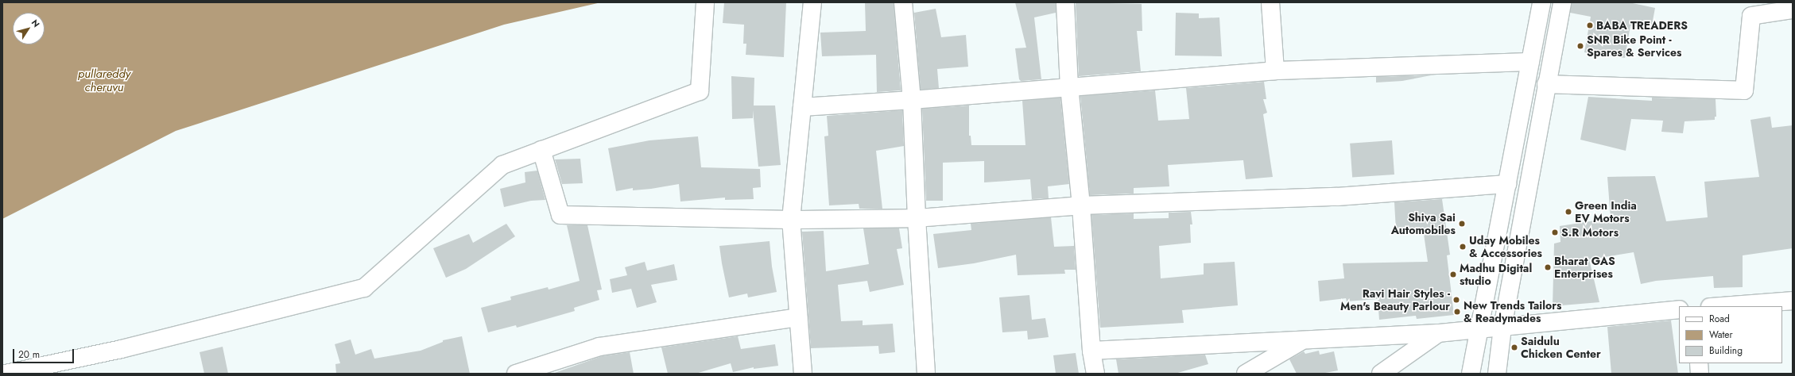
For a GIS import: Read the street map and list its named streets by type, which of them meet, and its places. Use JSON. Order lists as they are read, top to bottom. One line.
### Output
{"water":["pullareddy cheruvu"],"places":["BABA TREADERS","SNR Bike Point - Spares & Services","Green India EV Motors","Shiva Sai Automobiles","S.R Motors","Uday Mobiles & Accessories","Bharat GAS Enterprises","Madhu Digital studio","Ravi Hair Styles - Men's Beauty Parlour","New Trends Tailors & Readymades","Saidulu Chicken Center"],"legend":["Road","Water","Building"],"scale_bar":"20 m","north":"top right"}
